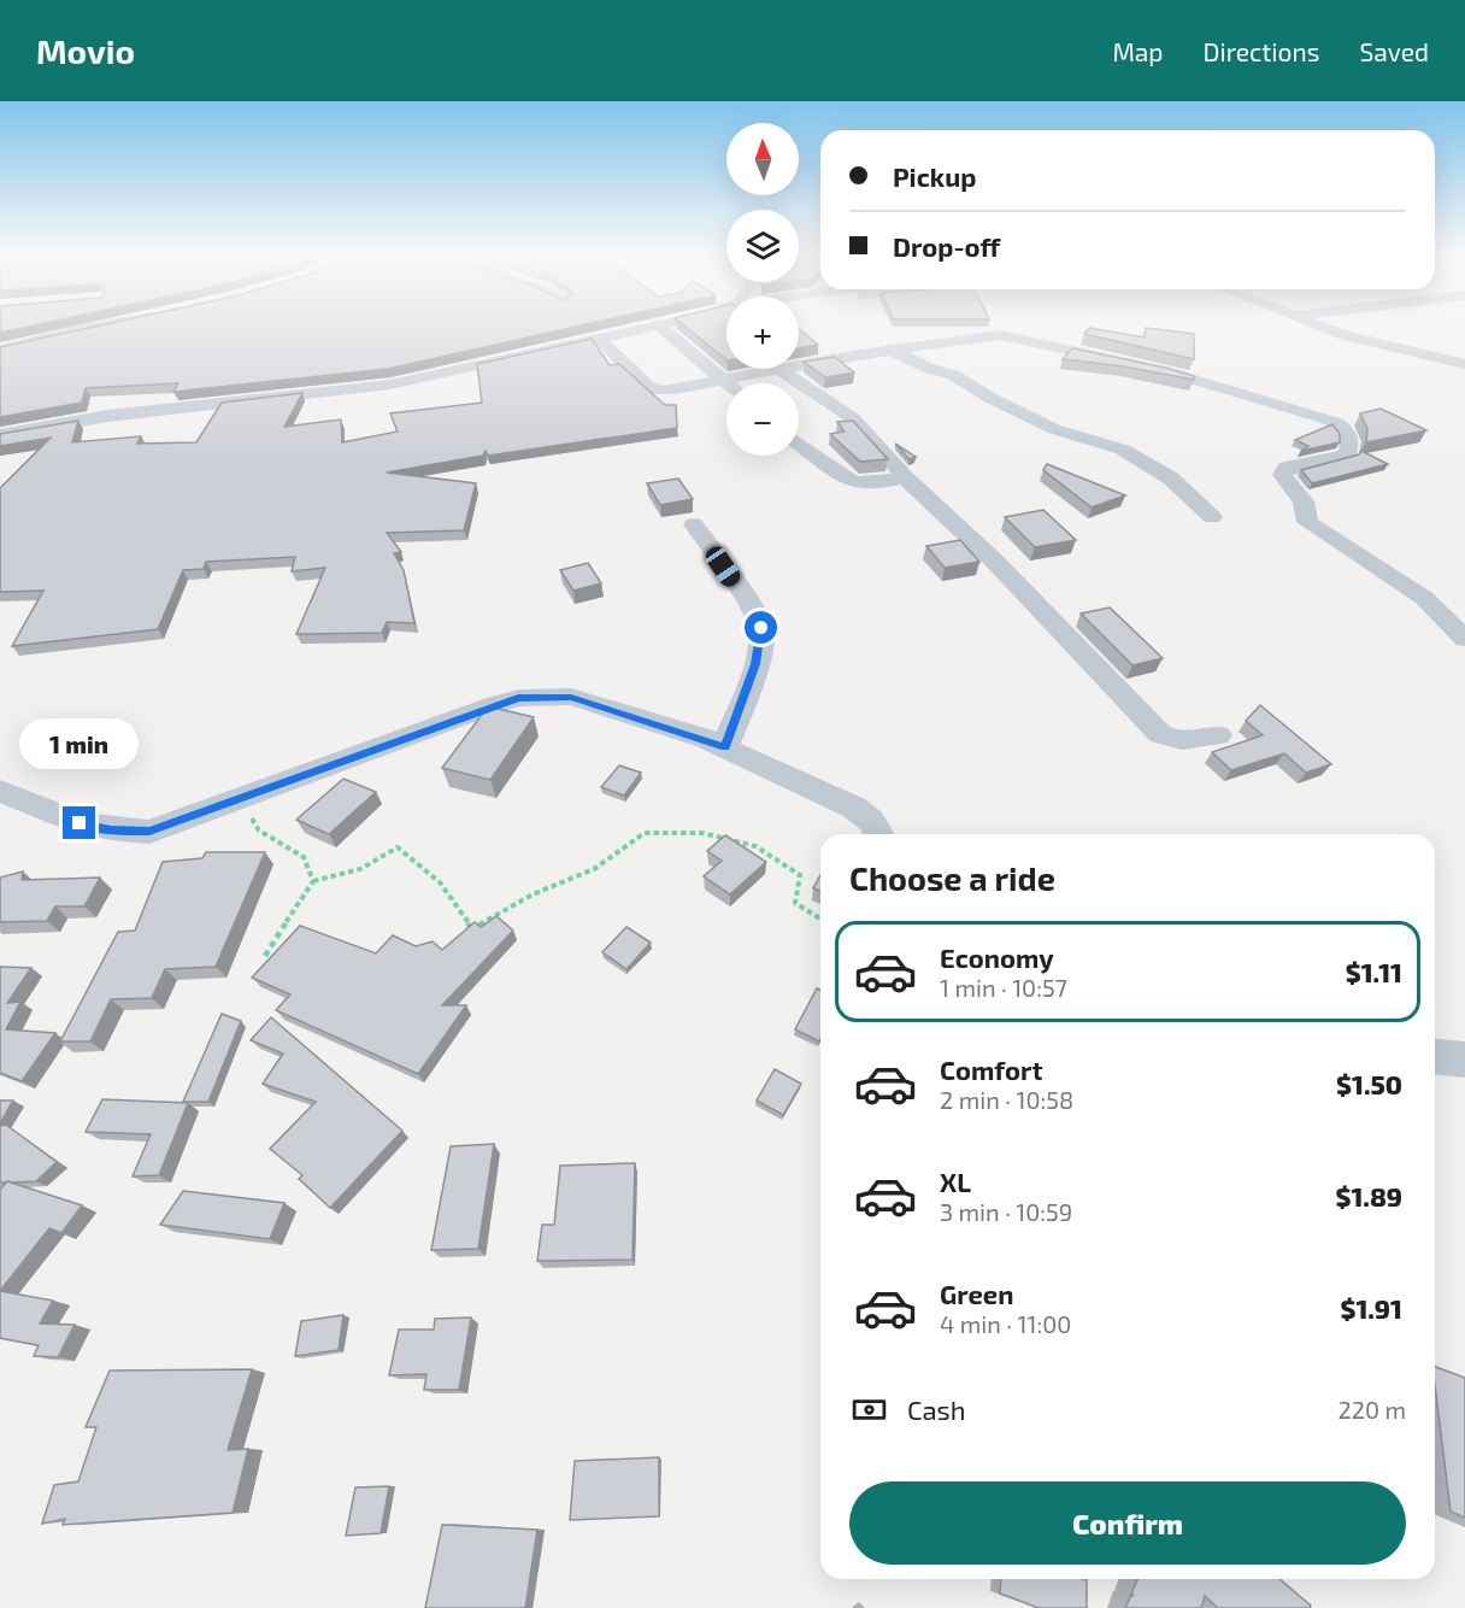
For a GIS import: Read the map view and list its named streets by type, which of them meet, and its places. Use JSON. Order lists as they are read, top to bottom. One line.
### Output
{"north":"top","page":{"header":"Movio","nav":["Map","Directions","Saved"],"map_buttons":["+","−"],"banner":["Pickup","Drop-off"],"bubble":"1 min","heading":"Choose a ride","list":[{"name":"Economy","note":"1 min · 10:57","value":"$1.11"},{"name":"Comfort","note":"2 min · 10:58","value":"$1.50"},{"name":"XL","note":"3 min · 10:59","value":"$1.89"},{"name":"Green","note":"4 min · 11:00","value":"$1.91"}],"pay":["Cash","220 m"],"buttons":"Confirm"}}
